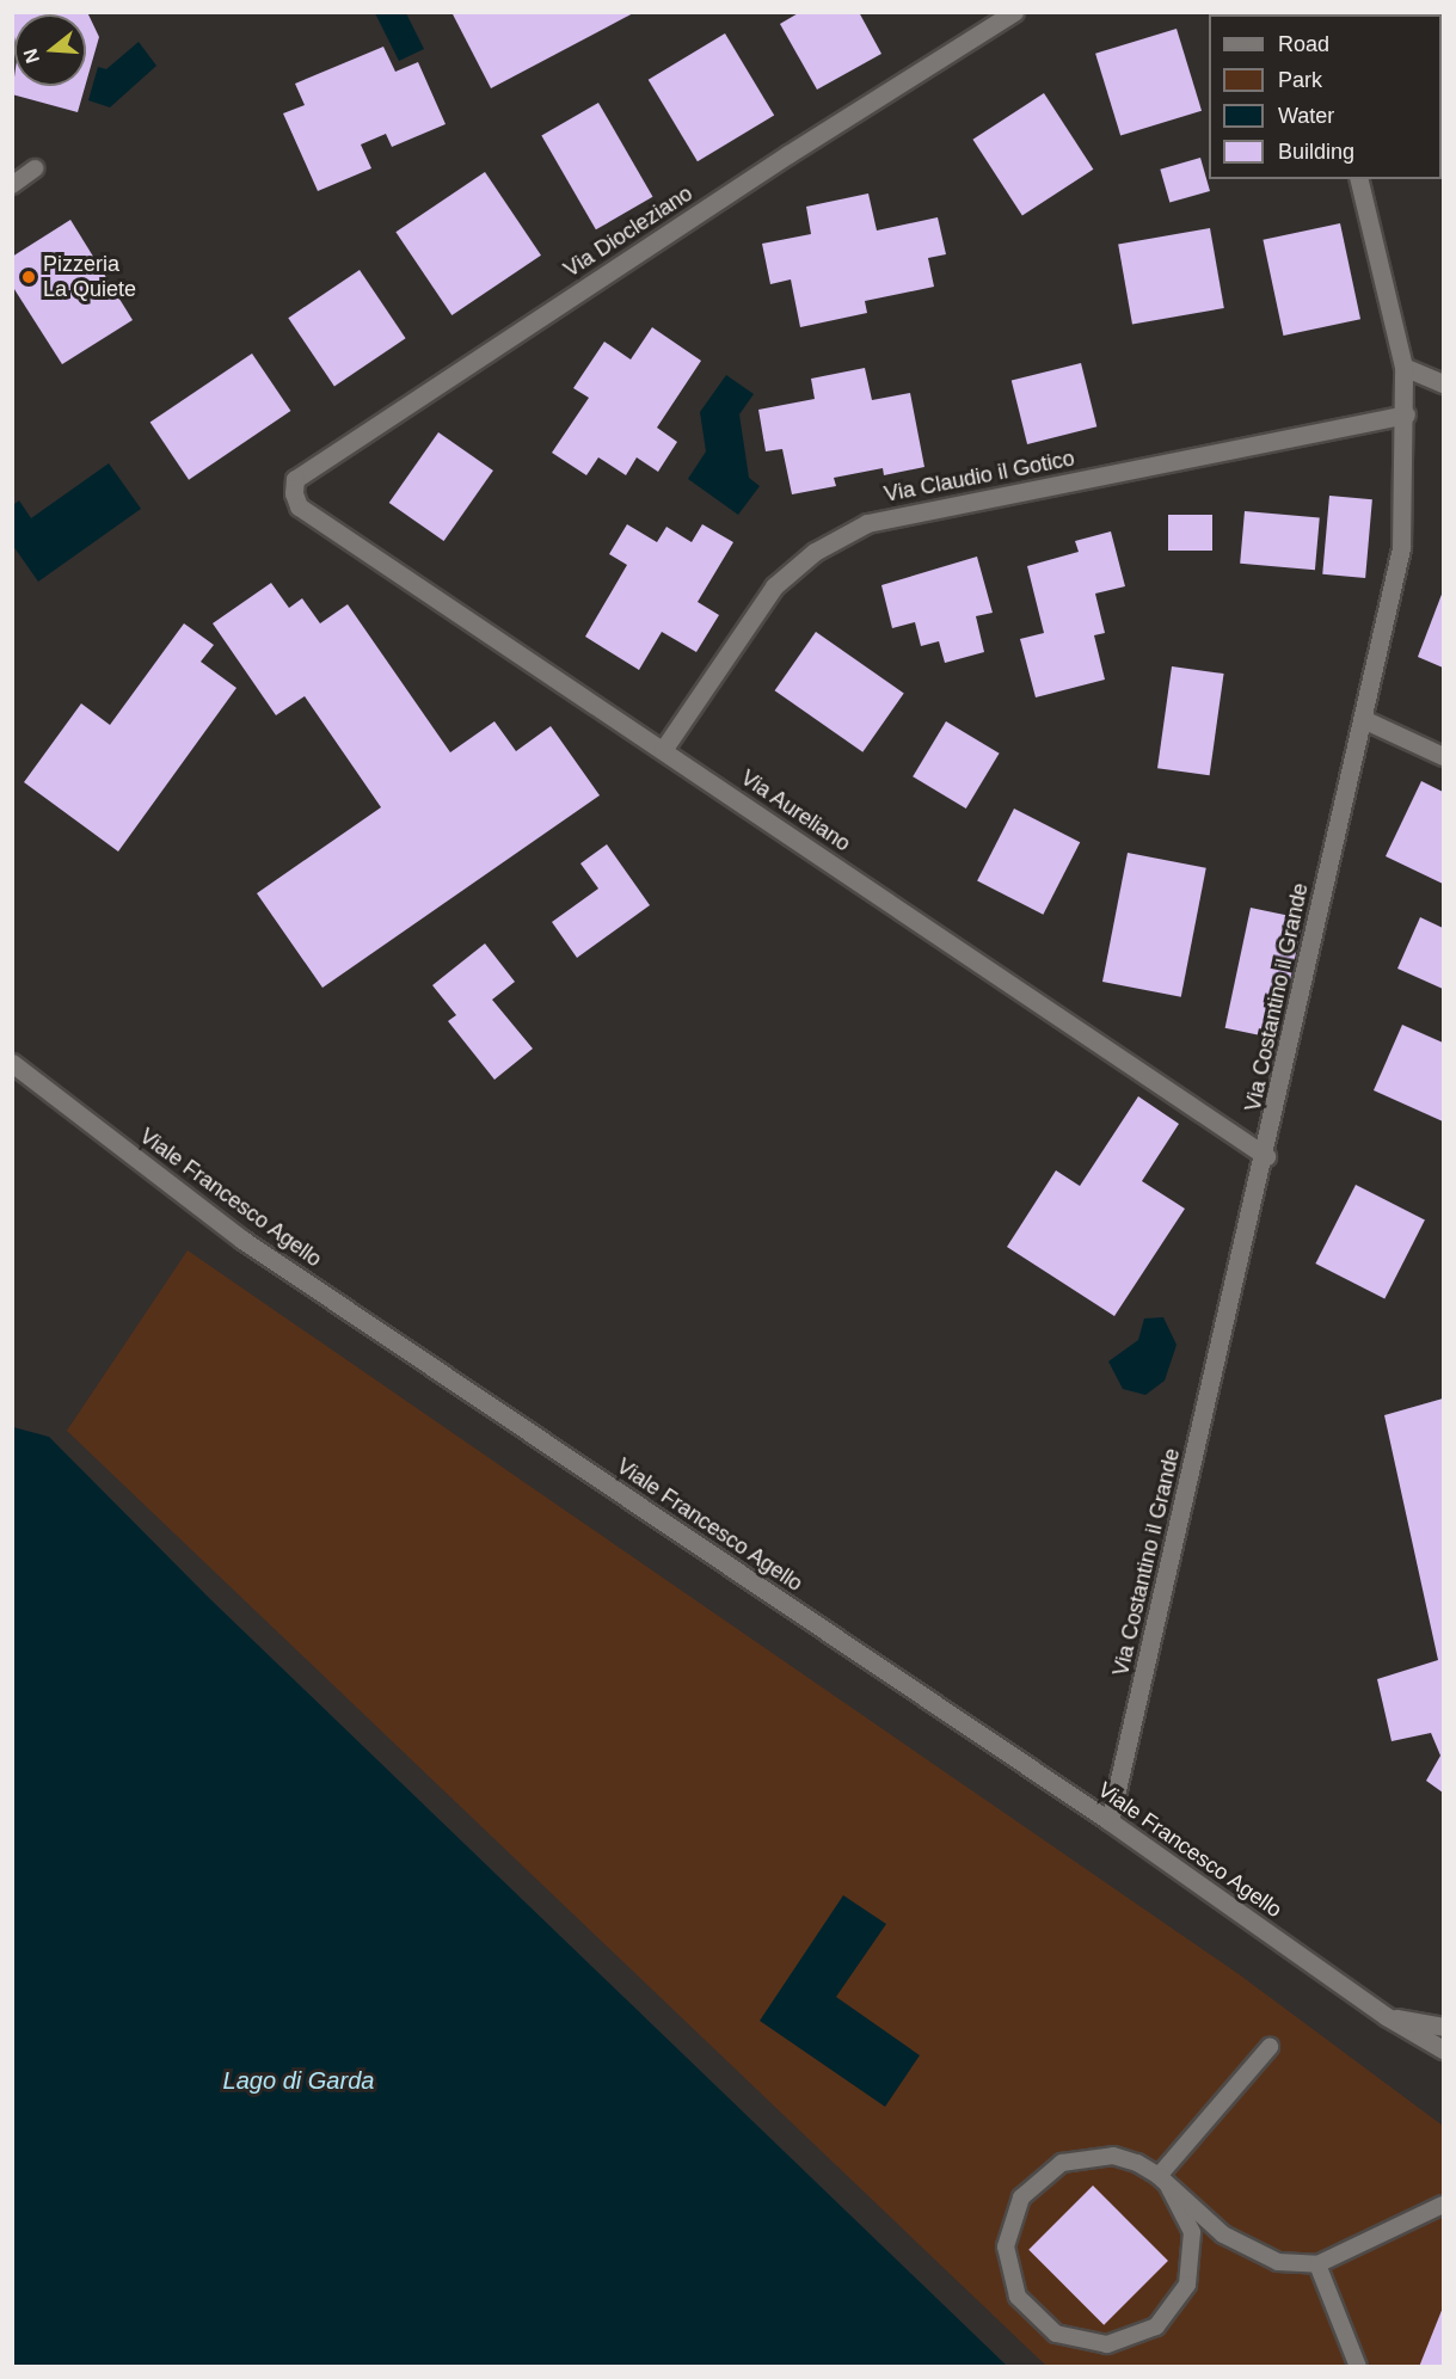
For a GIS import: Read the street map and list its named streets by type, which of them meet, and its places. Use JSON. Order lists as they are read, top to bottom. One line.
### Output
{"streets":{"street":["Via Diocleziano","Via Claudio il Gotico","Via Aureliano","Via Costantino il Grande","Viale Francesco Agello"]},"crossings":[["Via Diocleziano","Via Aureliano"],["Via Claudio il Gotico","Via Aureliano"],["Via Claudio il Gotico","Via Costantino il Grande"],["Via Aureliano","Via Costantino il Grande"],["Via Costantino il Grande","Viale Francesco Agello"]],"water":["Lago di Garda"],"places":["Pizzeria La Quiete"],"legend":["Road","Park","Water","Building"],"north":"left"}
